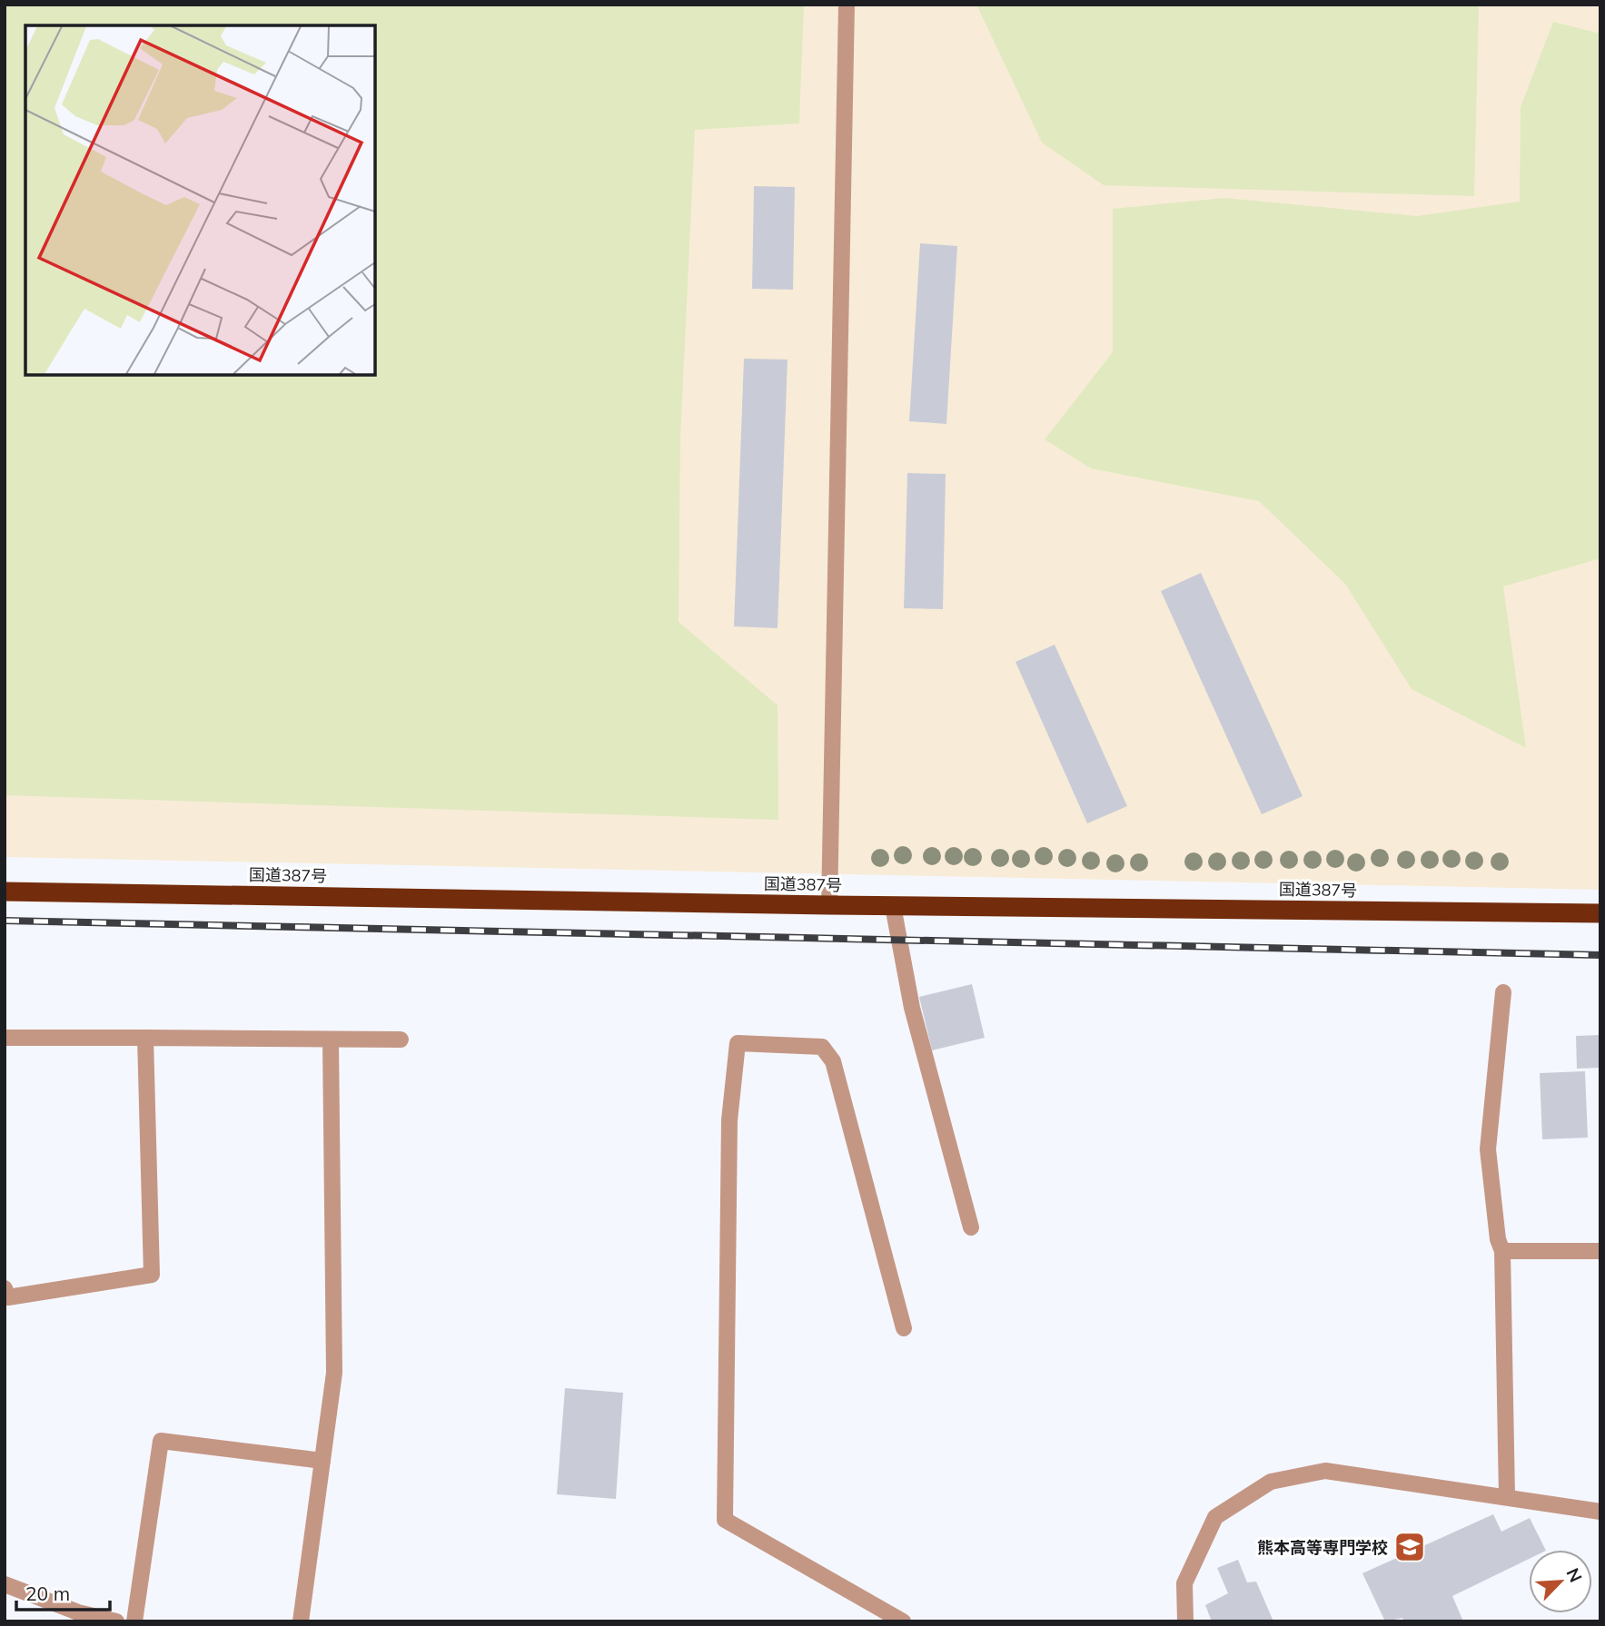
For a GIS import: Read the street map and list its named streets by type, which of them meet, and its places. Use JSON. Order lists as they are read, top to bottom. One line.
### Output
{"streets":{"highway":["国道387号"]},"places":{"school or university":["熊本高等専門学校"]},"scale_bar":"20 m","north":"top right"}
